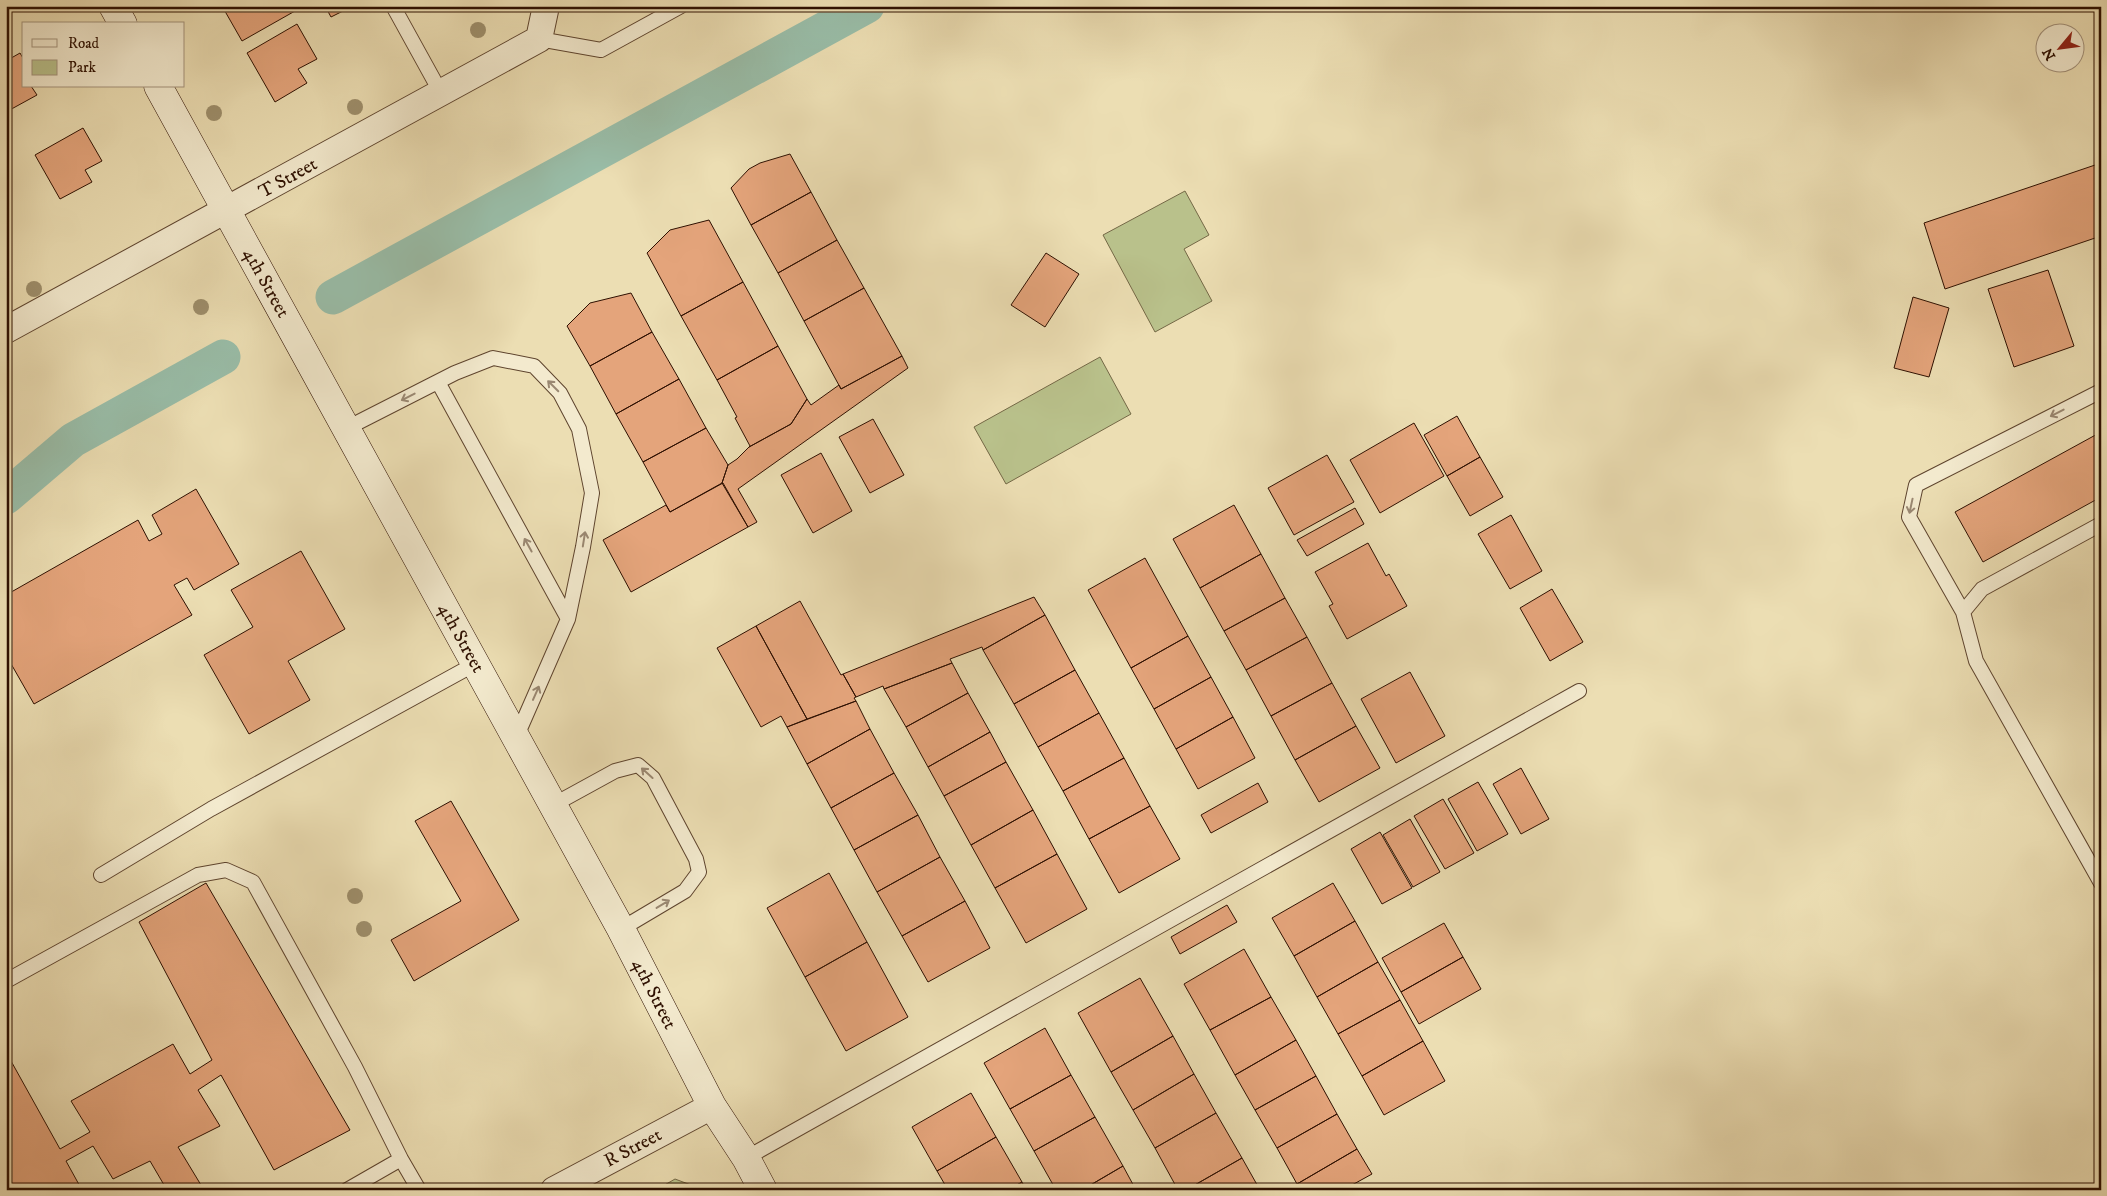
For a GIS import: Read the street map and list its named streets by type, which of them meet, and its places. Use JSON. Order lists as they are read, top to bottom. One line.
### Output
{"streets":{"street":["T Street","4th Street","R Street"]},"crossings":[["T Street","4th Street"],["4th Street","R Street"]],"legend":["Road","Park"],"north":"bottom left"}
